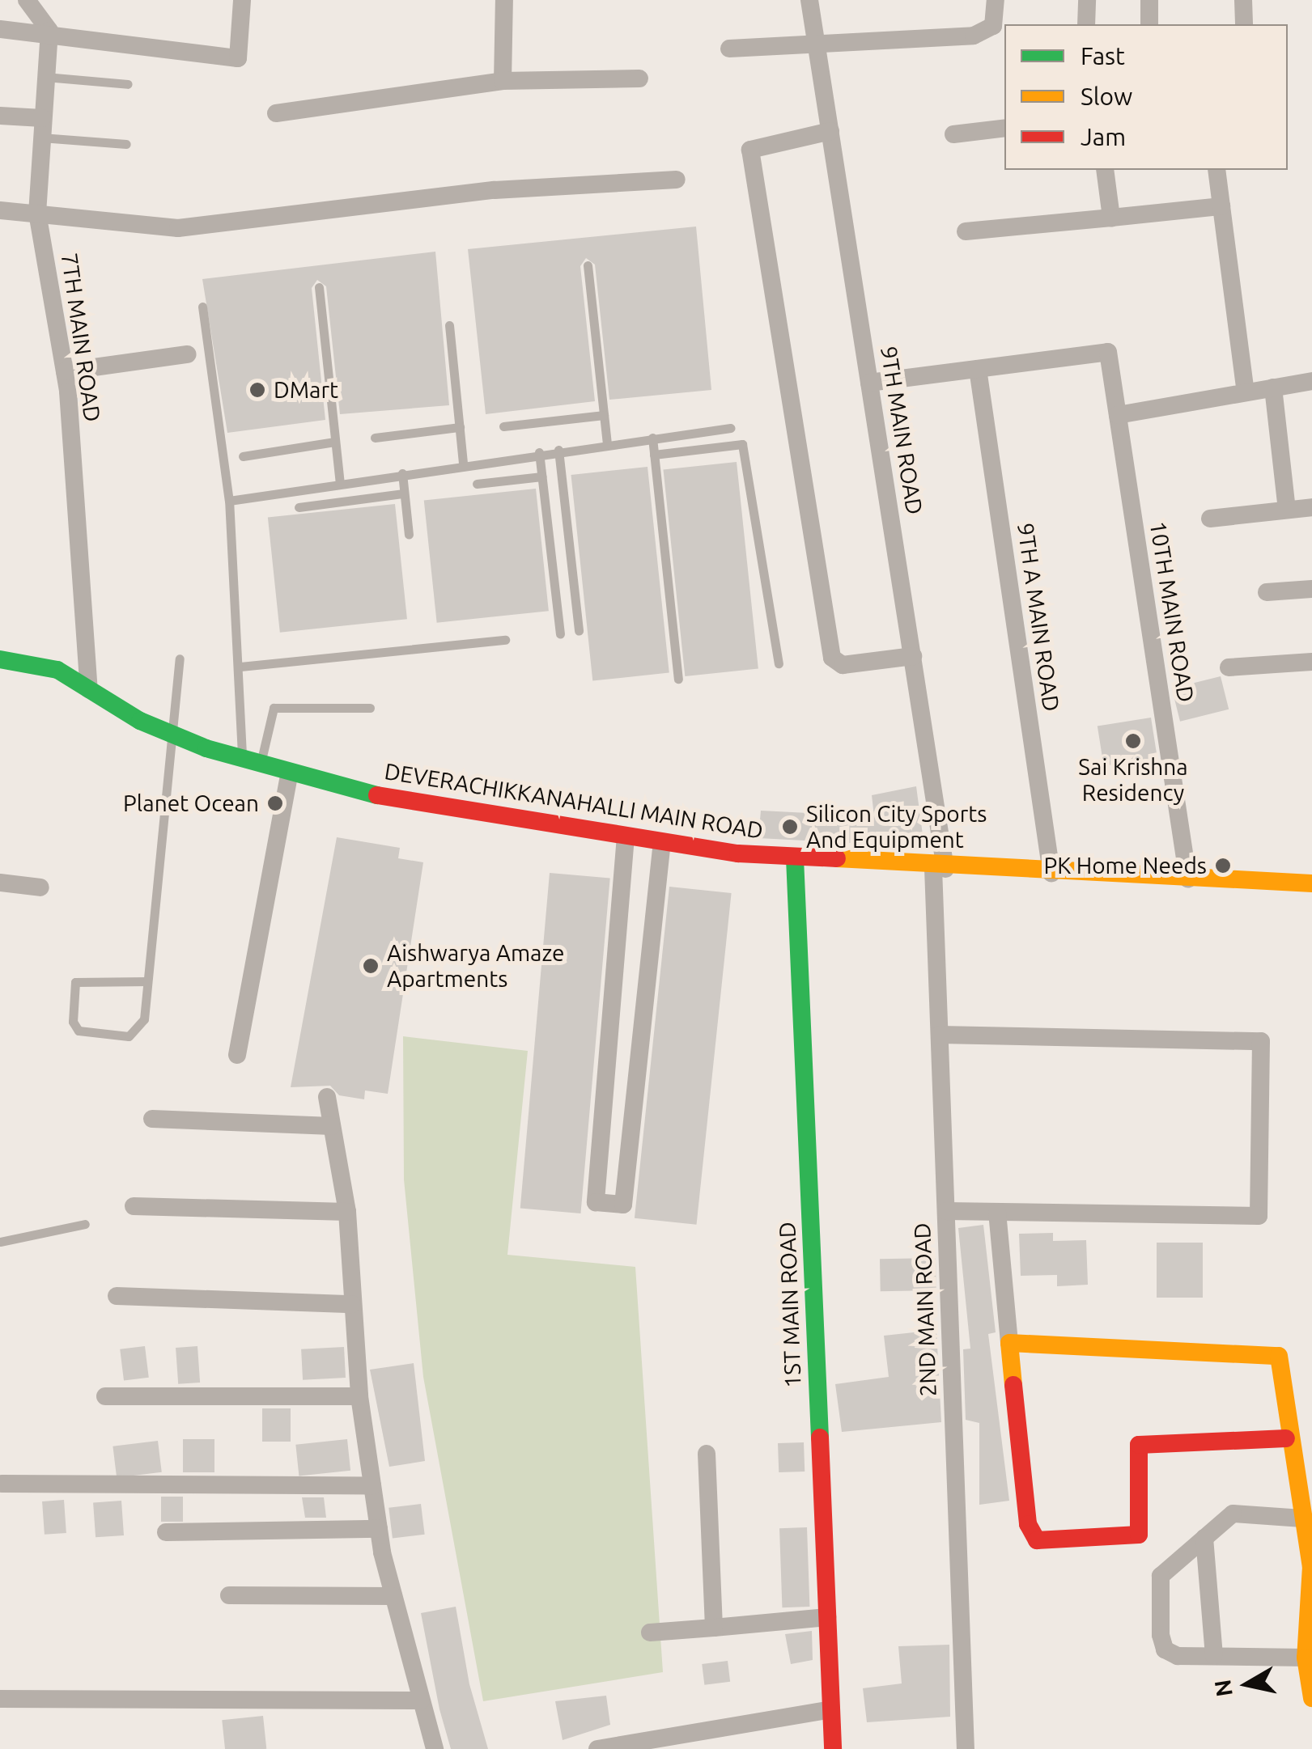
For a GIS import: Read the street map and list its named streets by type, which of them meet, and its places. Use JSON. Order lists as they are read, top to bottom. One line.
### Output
{"streets":{"street":["7TH MAIN ROAD","9TH MAIN ROAD","10TH MAIN ROAD","9TH A MAIN ROAD","DEVERACHIKKANAHALLI MAIN ROAD","1ST MAIN ROAD","2ND MAIN ROAD"]},"crossings":[["7TH MAIN ROAD","DEVERACHIKKANAHALLI MAIN ROAD"],["9TH MAIN ROAD","DEVERACHIKKANAHALLI MAIN ROAD"],["9TH MAIN ROAD","2ND MAIN ROAD"],["10TH MAIN ROAD","9TH A MAIN ROAD"],["10TH MAIN ROAD","DEVERACHIKKANAHALLI MAIN ROAD"],["9TH A MAIN ROAD","DEVERACHIKKANAHALLI MAIN ROAD"],["DEVERACHIKKANAHALLI MAIN ROAD","1ST MAIN ROAD"],["DEVERACHIKKANAHALLI MAIN ROAD","2ND MAIN ROAD"]],"places":["DMart","Sai Krishna Residency","Planet Ocean","Silicon City Sports And Equipment","PK Home Needs","Aishwarya Amaze Apartments"],"legend":["Fast","Slow","Jam"],"north":"left"}
